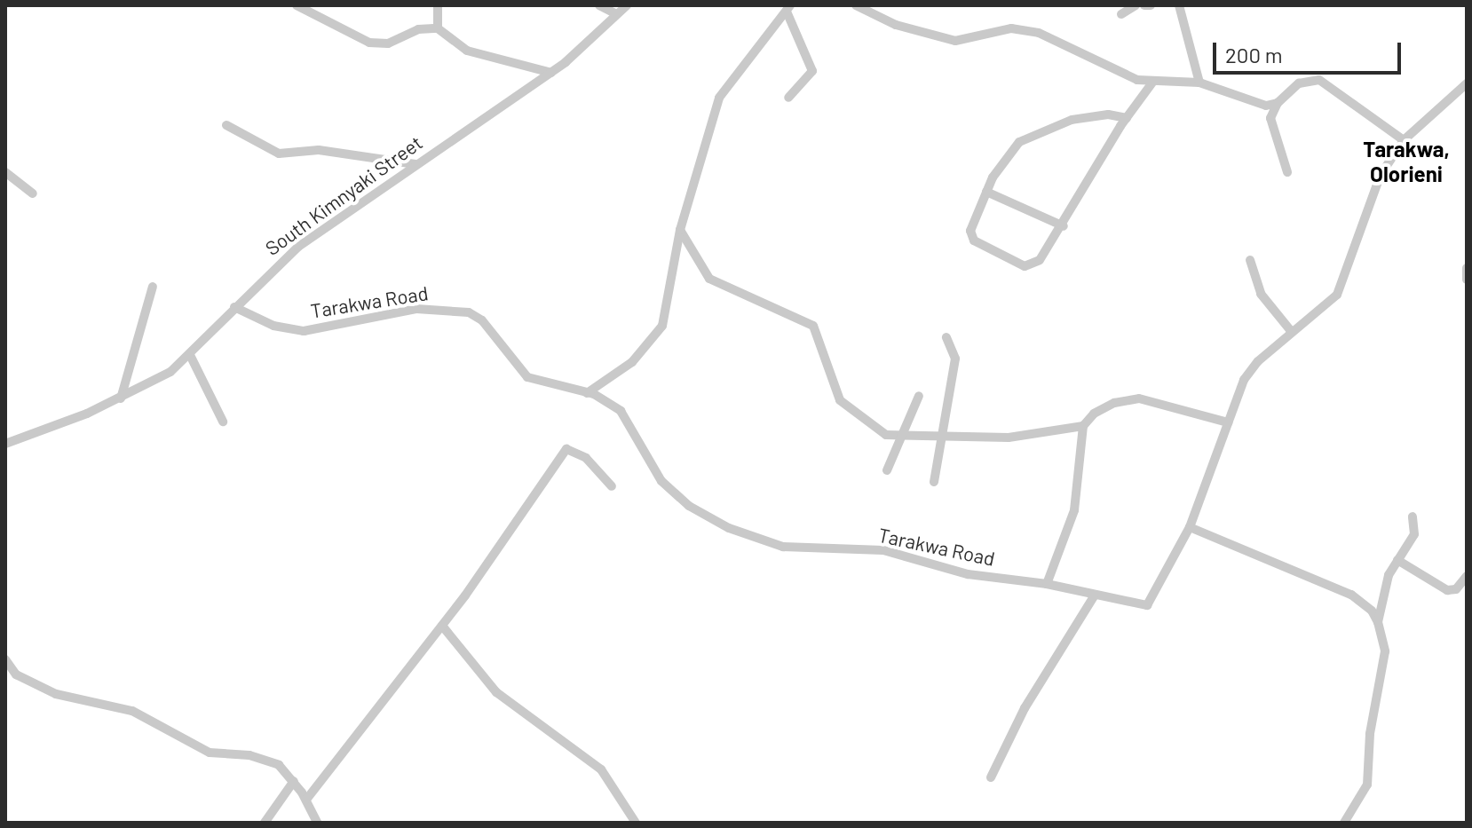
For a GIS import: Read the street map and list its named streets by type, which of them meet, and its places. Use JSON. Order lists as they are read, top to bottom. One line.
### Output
{"streets":{"street":["South Kimnyaki Street","Tarakwa Road"]},"crossings":[["South Kimnyaki Street","Tarakwa Road"]],"districts":["Tarakwa, Olorieni"],"scale_bar":"200 m"}
